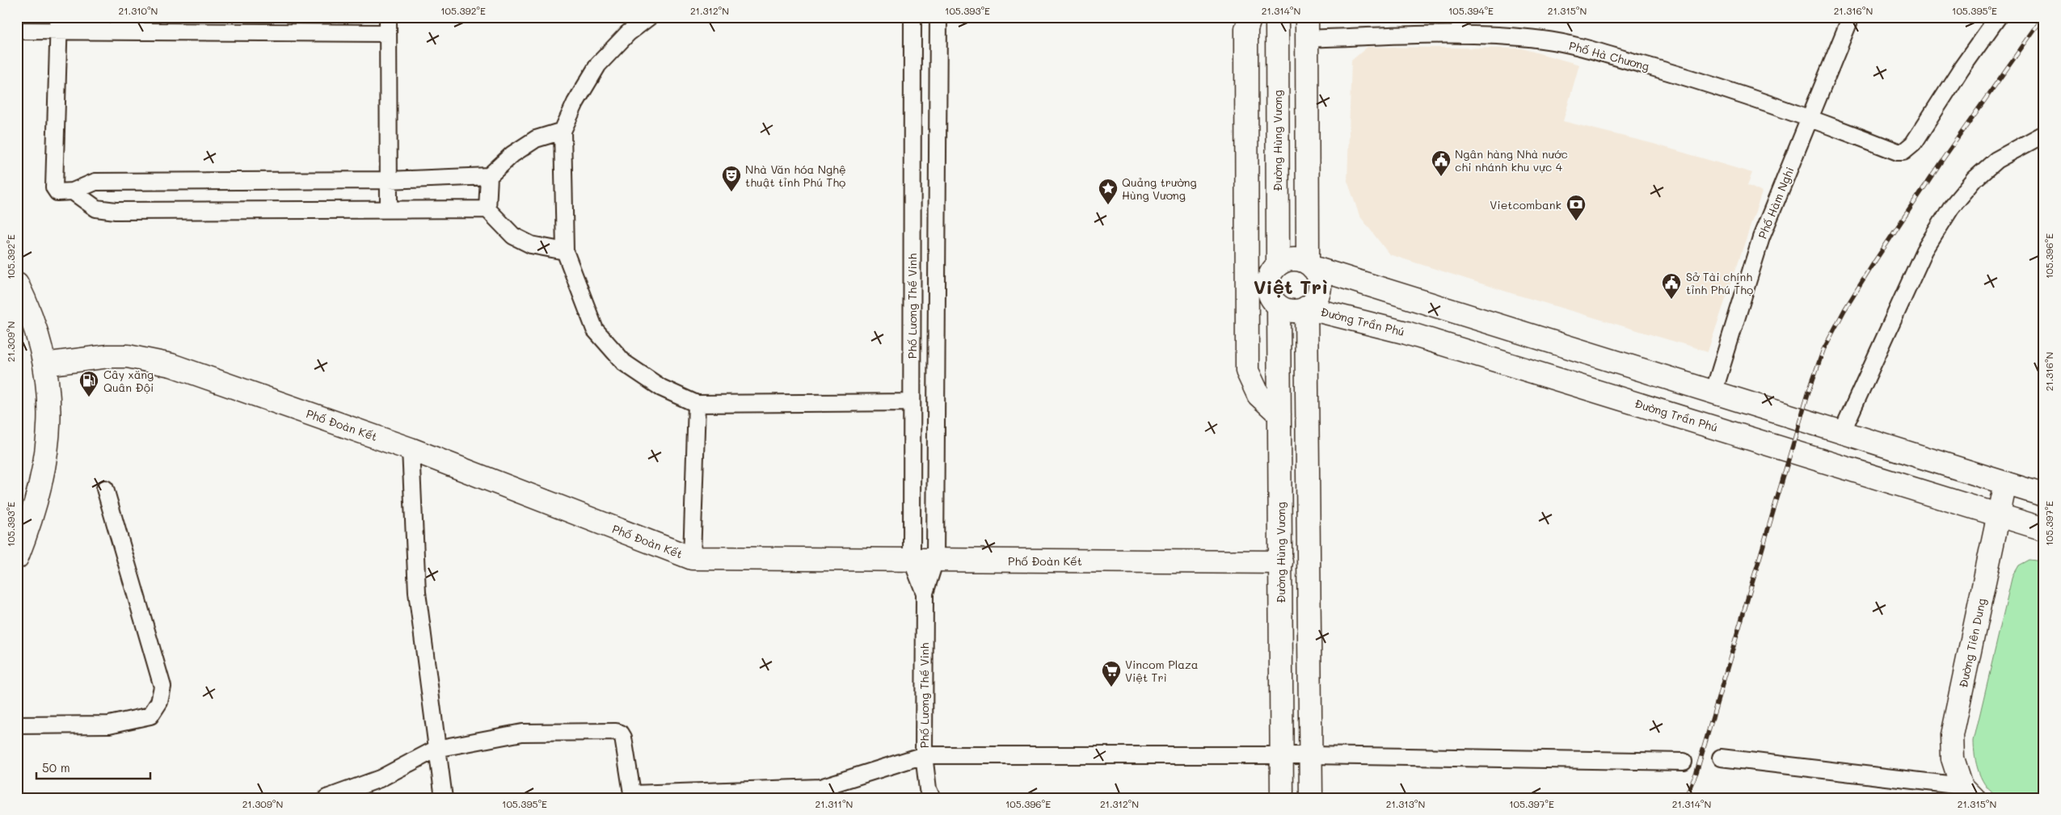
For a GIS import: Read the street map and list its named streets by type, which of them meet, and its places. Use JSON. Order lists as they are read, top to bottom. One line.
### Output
{"streets":{"main road":["Đường Hùng Vương","Đường Trần Phú","Phố Đoàn Kết","Đường Tiên Dung"],"street":["Phố Hà Chương","Phố Hàm Nghi","Phố Lương Thế Vinh"]},"crossings":[["Phố Hà Chương","Phố Hàm Nghi"],["Đường Hùng Vương","Đường Trần Phú"],["Đường Hùng Vương","Phố Đoàn Kết"],["Phố Lương Thế Vinh","Phố Đoàn Kết"],["Đường Trần Phú","Đường Tiên Dung"]],"districts":["Việt Trì"],"places":{"public building":["Ngân hàng Nhà nước chi nhánh khu vực 4","Sở Tài chính tỉnh Phú Thọ"],"theatre":["Nhà Văn hóa Nghệ thuật tỉnh Phú Thọ"],"place":["Quảng trường Hùng Vương"],"bank":["Vietcombank"],"fuel station":["Cây xăng Quân Đội"],"supermarket":["Vincom Plaza Việt Trì"]},"scale_bar":"50 m","coordinates":["21.310°N","105.392°E","21.312°N","105.393°E","21.314°N","105.394°E","21.315°N","21.316°N","105.395°E","105.396°E","21.309°N","105.397°E","21.311°N","21.313°N"]}
